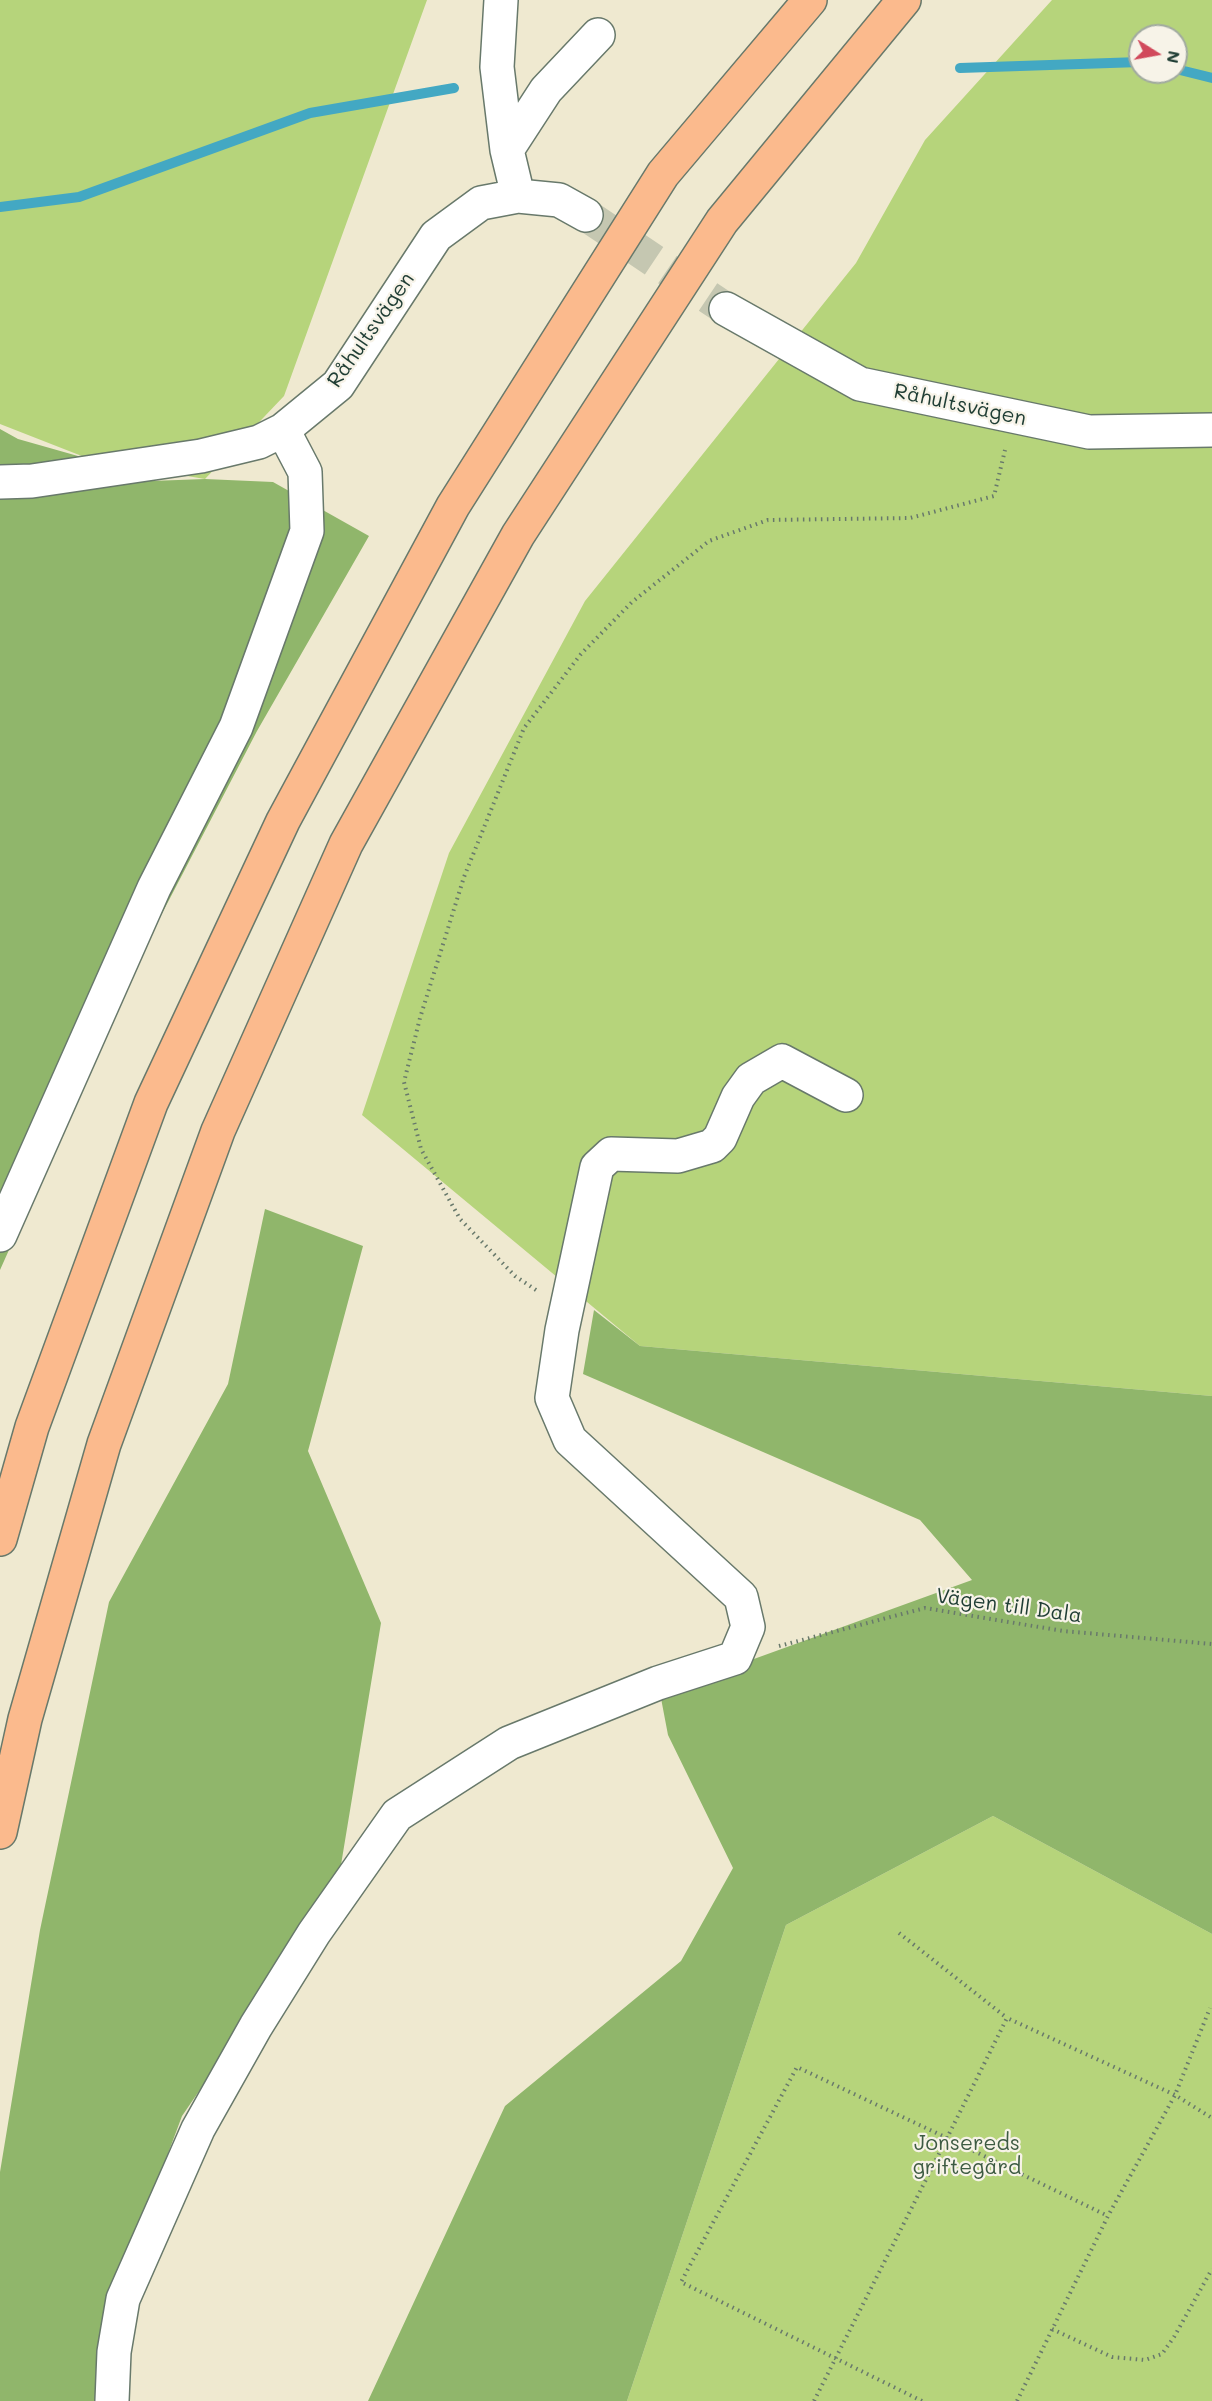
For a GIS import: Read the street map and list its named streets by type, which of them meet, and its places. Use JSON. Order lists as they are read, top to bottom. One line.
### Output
{"streets":{"street":["Råhultsvägen"],"path":["Vägen till Dala"]},"parks":["Jonsereds griftegård"],"north":"right"}
